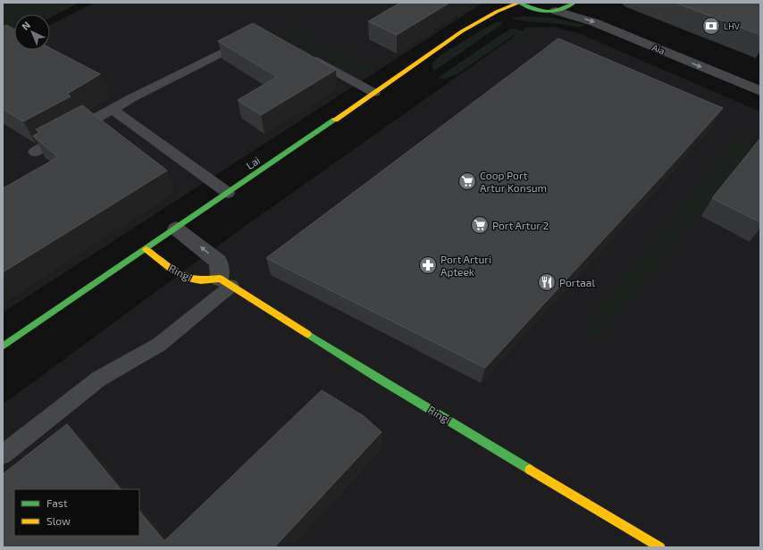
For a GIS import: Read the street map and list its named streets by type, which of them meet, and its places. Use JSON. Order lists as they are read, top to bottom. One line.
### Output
{"streets":{"street":["Aia","Lai","Ringi"]},"crossings":[["Aia","Lai"],["Lai","Ringi"]],"places":{"bank":["LHV"],"supermarket":["Coop Port Artur Konsum","Port Artur 2"],"pharmacy":["Port Arturi Apteek"],"restaurant":["Portaal"]},"legend":["Fast","Slow"],"north":"top left"}
